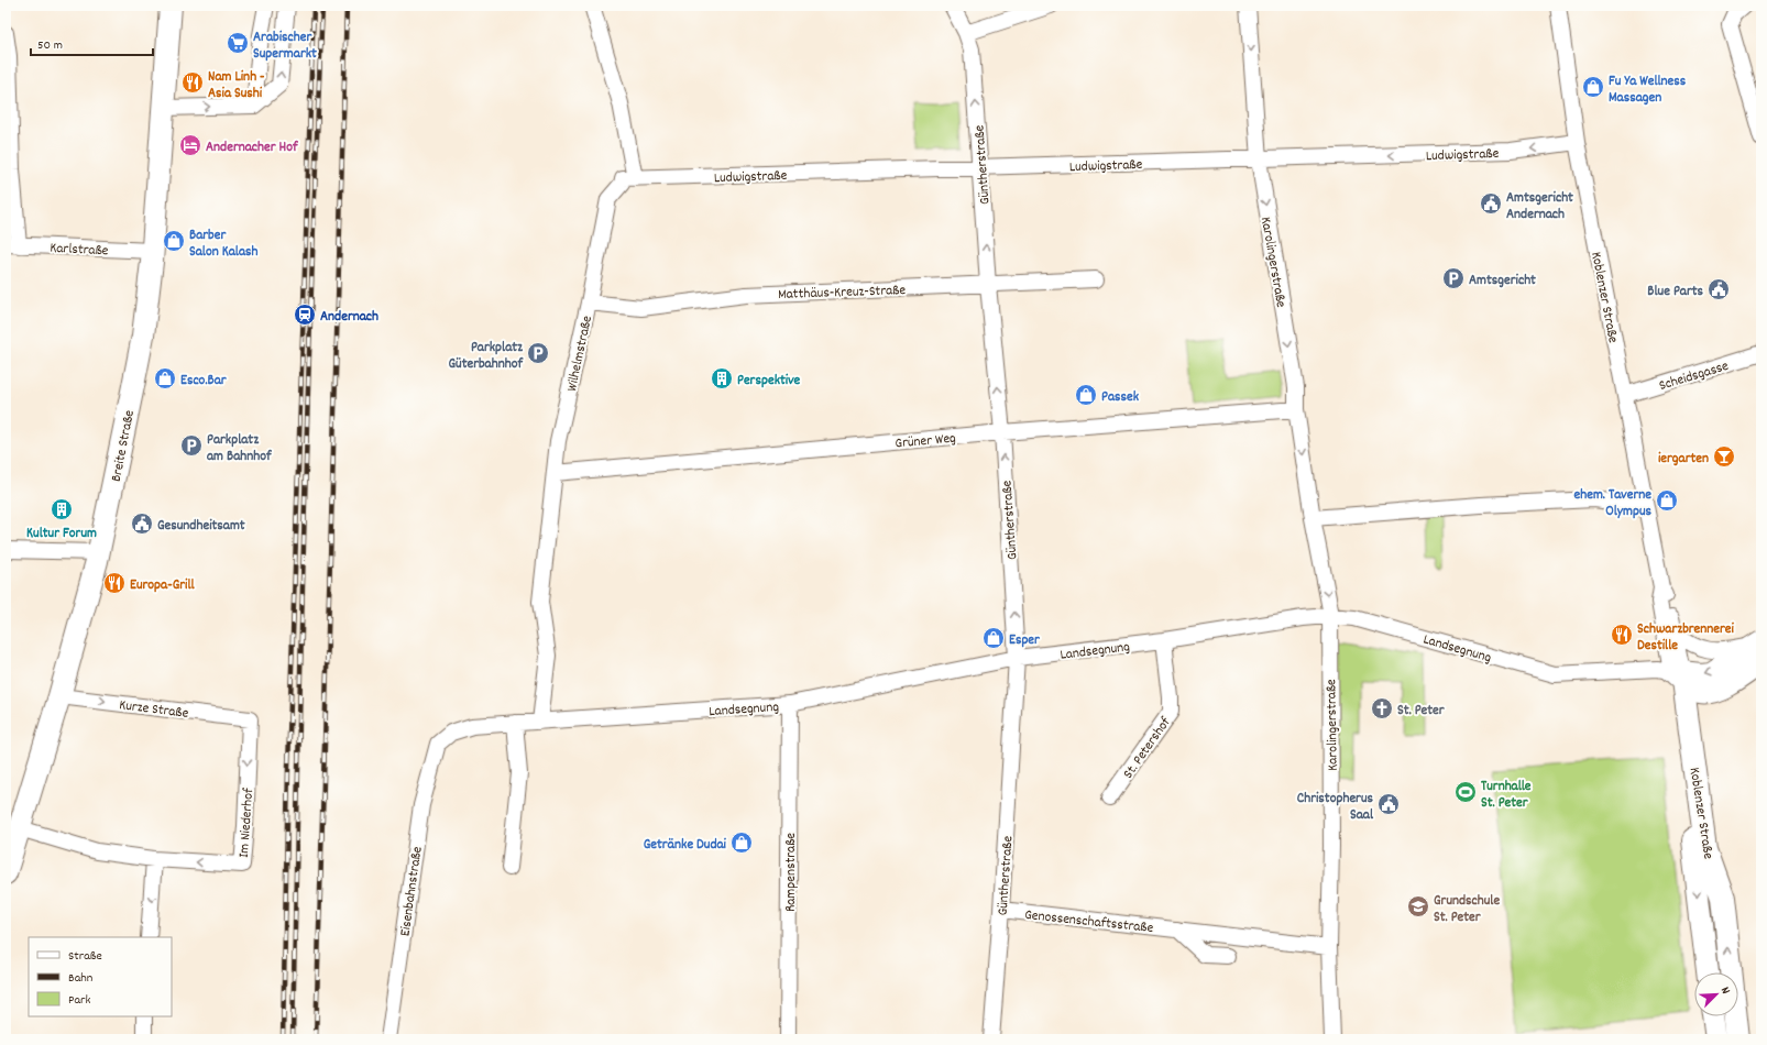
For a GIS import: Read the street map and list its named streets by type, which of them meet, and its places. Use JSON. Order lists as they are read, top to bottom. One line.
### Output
{"streets":{"street":["Ludwigstraße","Güntherstraße","Karlstraße","Karolingerstraße","Matthäus-Kreuz-Straße","Koblenzer Straße","Wilhelmstraße","Scheidsgasse","Grüner Weg","Breite Straße","Landsegnung","Kurze Straße","St. Petershof","Im Niederhof","Rampenstraße","Eisenbahnstraße","Genossenschaftsstraße"]},"crossings":[["Ludwigstraße","Güntherstraße"],["Ludwigstraße","Karolingerstraße"],["Ludwigstraße","Koblenzer Straße"],["Ludwigstraße","Wilhelmstraße"],["Güntherstraße","Matthäus-Kreuz-Straße"],["Güntherstraße","Grüner Weg"],["Güntherstraße","Landsegnung"],["Güntherstraße","Genossenschaftsstraße"],["Karlstraße","Breite Straße"],["Karolingerstraße","Grüner Weg"],["Karolingerstraße","Landsegnung"],["Karolingerstraße","Genossenschaftsstraße"],["Matthäus-Kreuz-Straße","Wilhelmstraße"],["Koblenzer Straße","Scheidsgasse"],["Koblenzer Straße","Landsegnung"],["Wilhelmstraße","Grüner Weg"],["Wilhelmstraße","Landsegnung"],["Breite Straße","Kurze Straße"],["Breite Straße","Im Niederhof"],["Landsegnung","St. Petershof"],["Landsegnung","Rampenstraße"],["Landsegnung","Eisenbahnstraße"],["Kurze Straße","Im Niederhof"]],"one_way":["Güntherstraße","Karolingerstraße","Kurze Straße"],"places":{"supermarket":["Arabischer Supermarkt"],"restaurant":["Nam Linh - Asia Sushi","Europa-Grill","Schwarzbrennerei Destille"],"shop":["Fu Ya Wellness Massagen","Barber Salon Kalash","Esco.Bar","Passek","ehem. Taverne Olympus","Esper","Getränke Dudai"],"hotel":["Andernacher Hof"],"public building":["Amtsgericht Andernach","Blue Parts","Gesundheitsamt","Christopherus Saal"],"parking":["Amtsgericht","Parkplatz Güterbahnhof","Parkplatz am Bahnhof"],"station":["Andernach"],"building":["Perspektive","Kultur Forum"],"bar":["iergarten"],"church":["St. Peter"],"sports":["Turnhalle St. Peter"],"school or university":["Grundschule St. Peter"]},"legend":["Straße","Bahn","Park"],"scale_bar":"50 m","north":"top right"}
